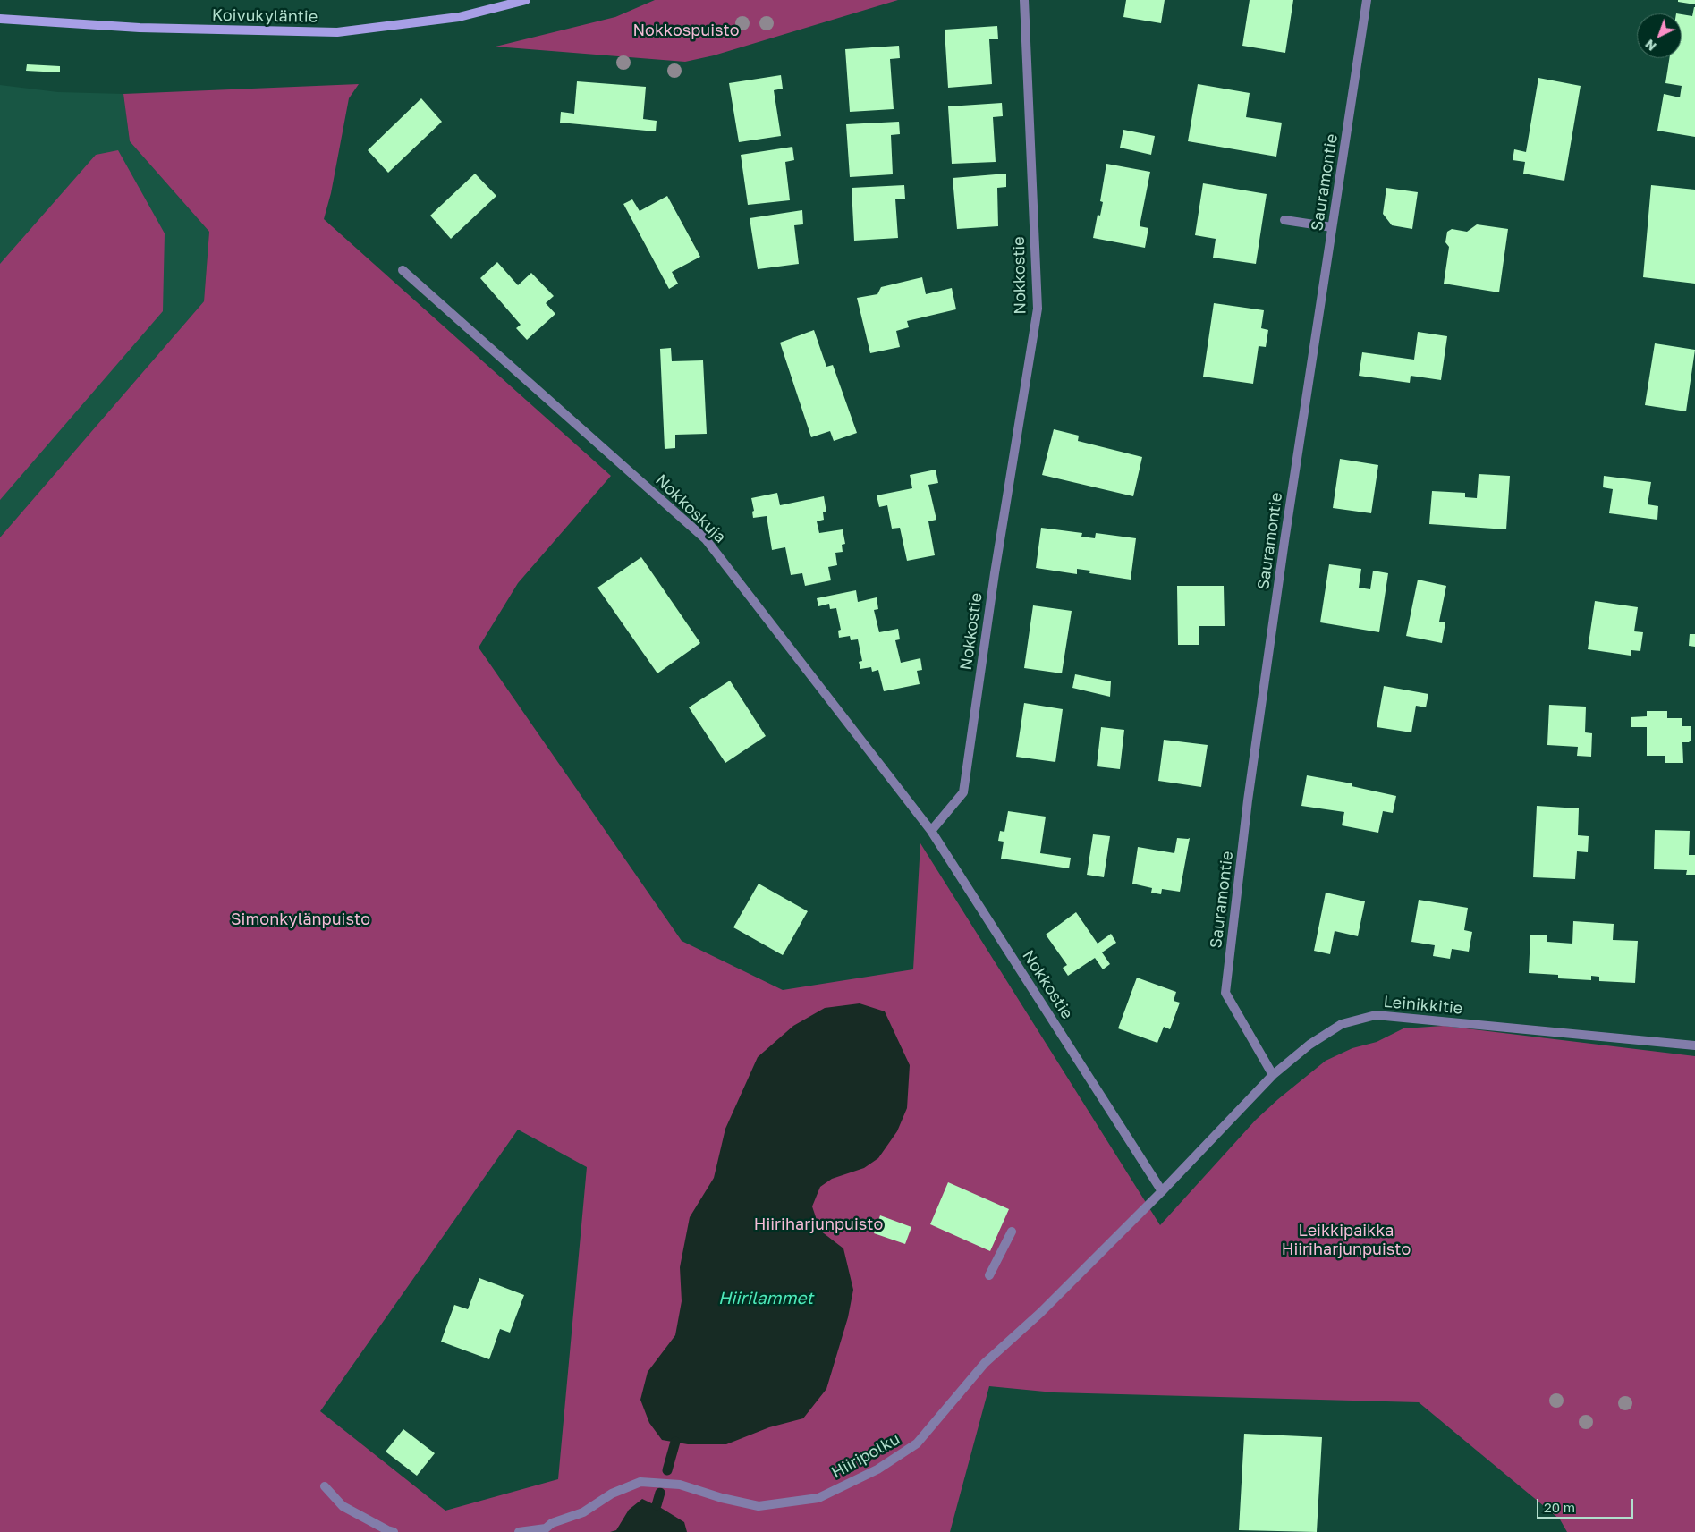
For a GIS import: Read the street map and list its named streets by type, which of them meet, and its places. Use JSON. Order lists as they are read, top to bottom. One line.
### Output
{"streets":{"main road":["Koivukyläntie"],"street":["Sauramontie","Nokkostie","Nokkoskuja","Leinikkitie","Hiiripolku"]},"crossings":[["Sauramontie","Leinikkitie"],["Nokkostie","Nokkoskuja"],["Nokkostie","Leinikkitie"],["Nokkostie","Hiiripolku"],["Leinikkitie","Hiiripolku"]],"water":["Hiirilammet"],"parks":["Nokkospuisto","Simonkylänpuisto","Hiiriharjunpuisto","Leikkipaikka Hiiriharjunpuisto"],"scale_bar":"20 m","north":"bottom left"}
